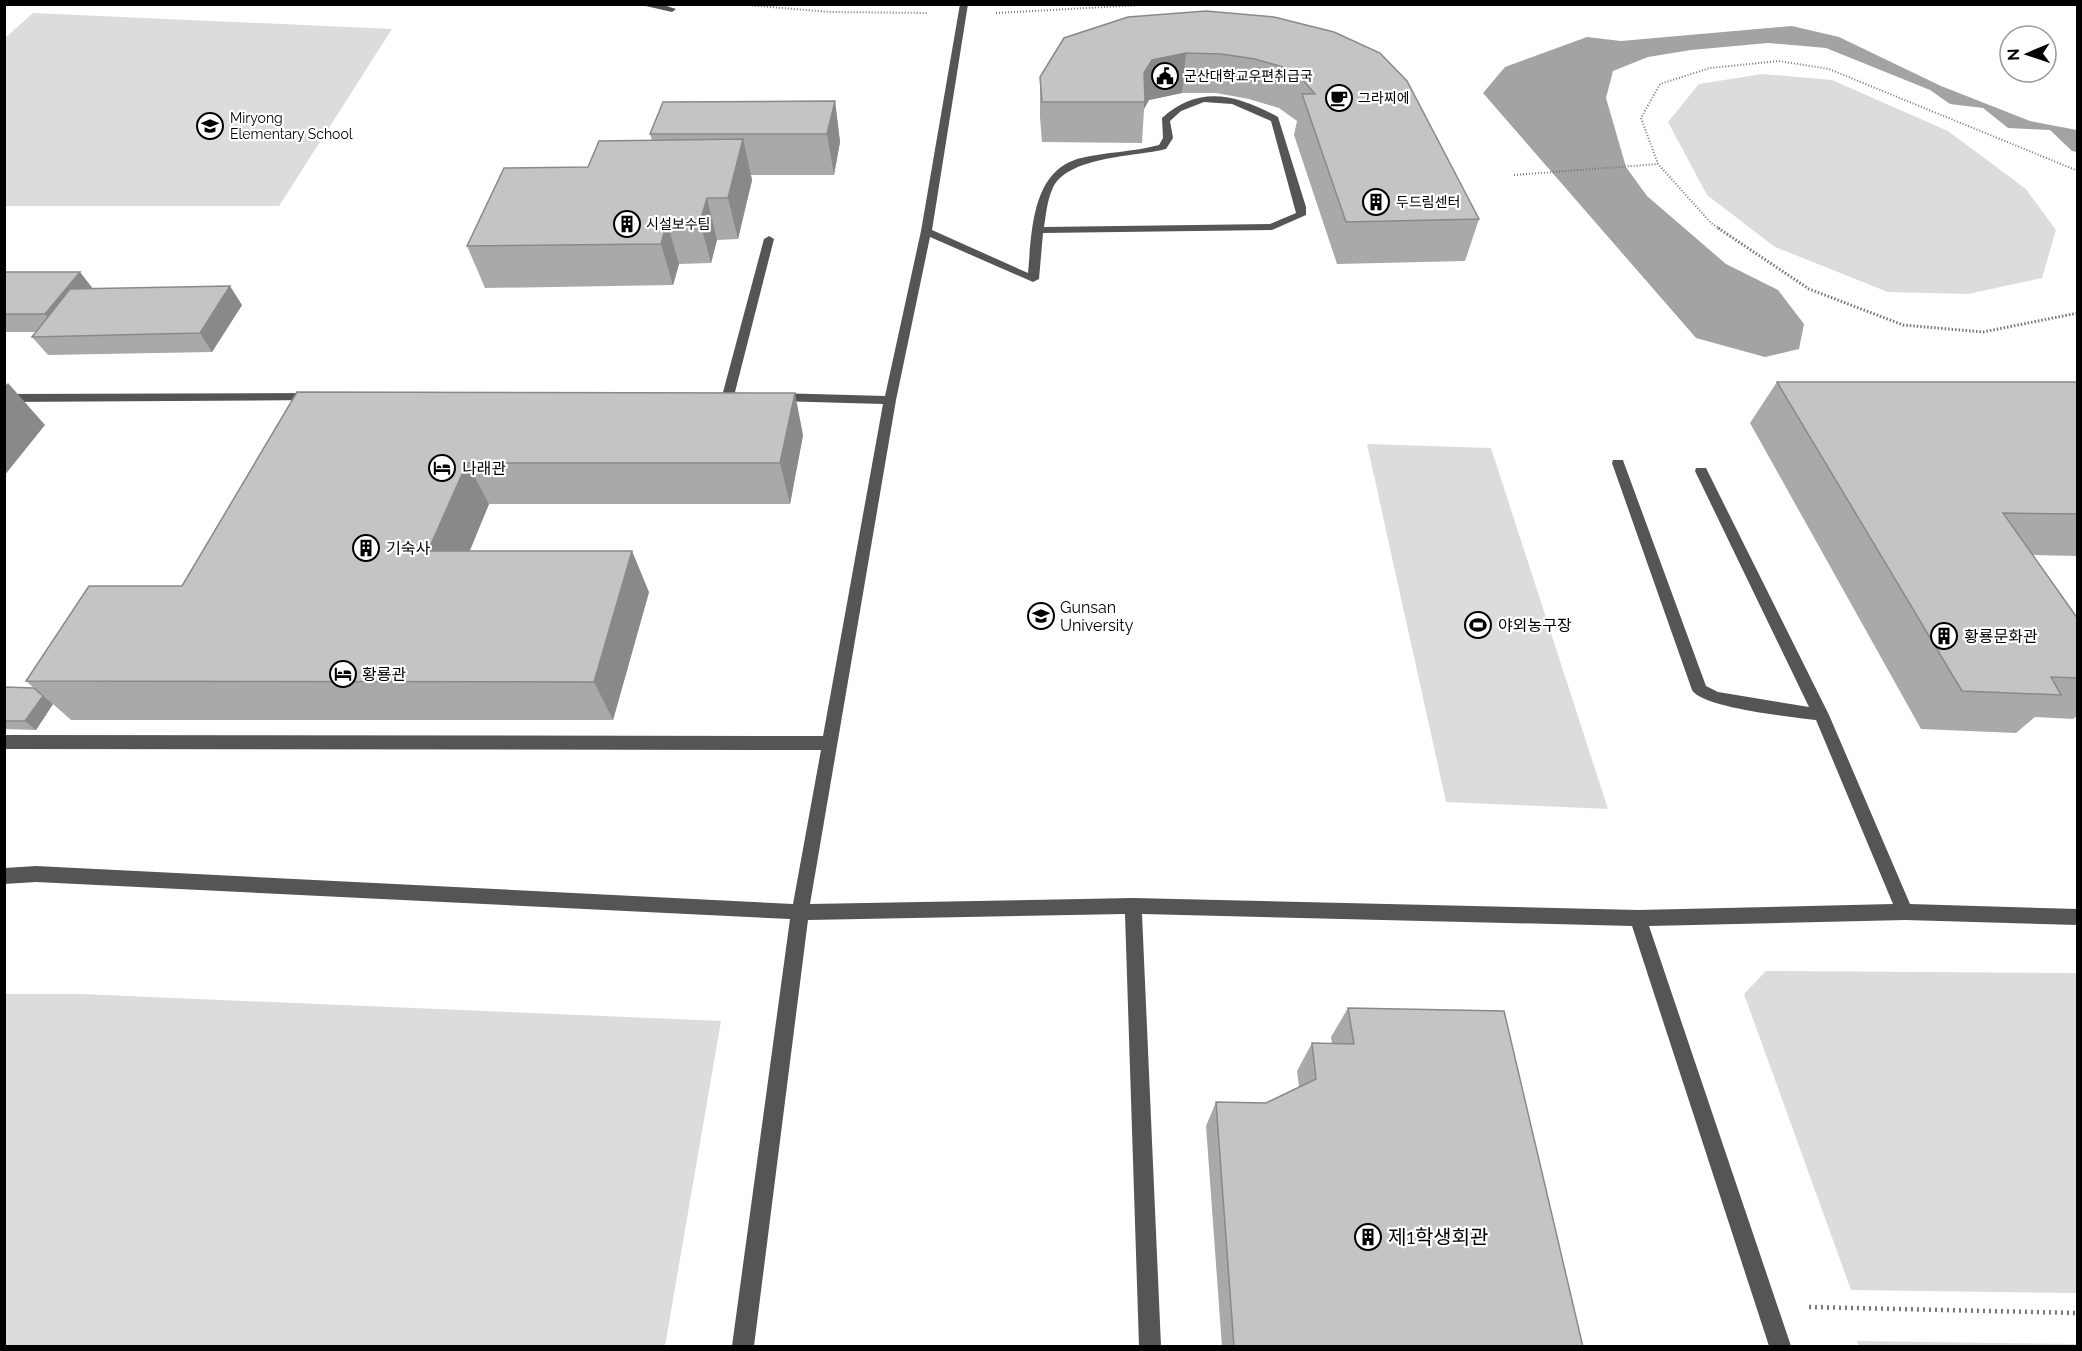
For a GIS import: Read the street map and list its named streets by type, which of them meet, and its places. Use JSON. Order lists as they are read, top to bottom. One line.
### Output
{"places":{"public building":["군산대학교우편취급국"],"cafe":["그라찌에"],"school or university":["Miryong Elementary School","Gunsan University"],"building":["두드림센터","시설보수팀","기숙사","황룡문화관","제1학생회관"],"hotel":["나래관","황룡관"],"sports":["야외농구장"]},"north":"left"}
